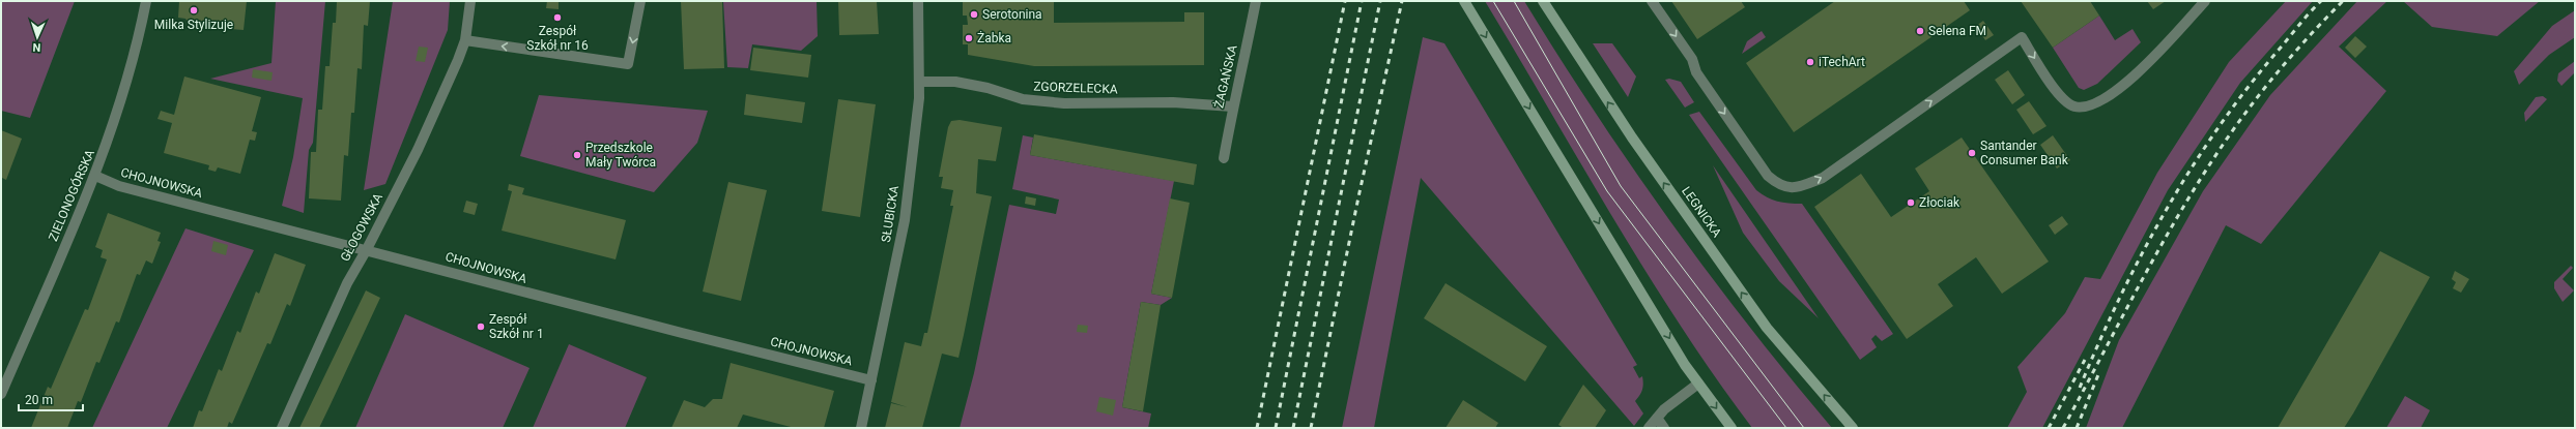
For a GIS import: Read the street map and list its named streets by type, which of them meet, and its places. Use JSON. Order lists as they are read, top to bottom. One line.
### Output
{"streets":{"main road":["LEGNICKA"],"street":["ŻAGAŃSKA","ZGORZELECKA","CHOJNOWSKA","ZIELONOGÓRSKA","SŁUBICKA","GŁOGOWSKA"]},"crossings":[["ŻAGAŃSKA","ZGORZELECKA"],["ZGORZELECKA","SŁUBICKA"],["CHOJNOWSKA","ZIELONOGÓRSKA"],["CHOJNOWSKA","SŁUBICKA"],["CHOJNOWSKA","GŁOGOWSKA"]],"places":["Milka Stylizuje","Serotonina","Zespół Szkół nr 16","Selena FM","Żabka","iTechArt","Santander Consumer Bank","Przedszkole Mały Twórca","Złociak","Zespół Szkół nr 1"],"scale_bar":"20 m","north":"bottom"}
